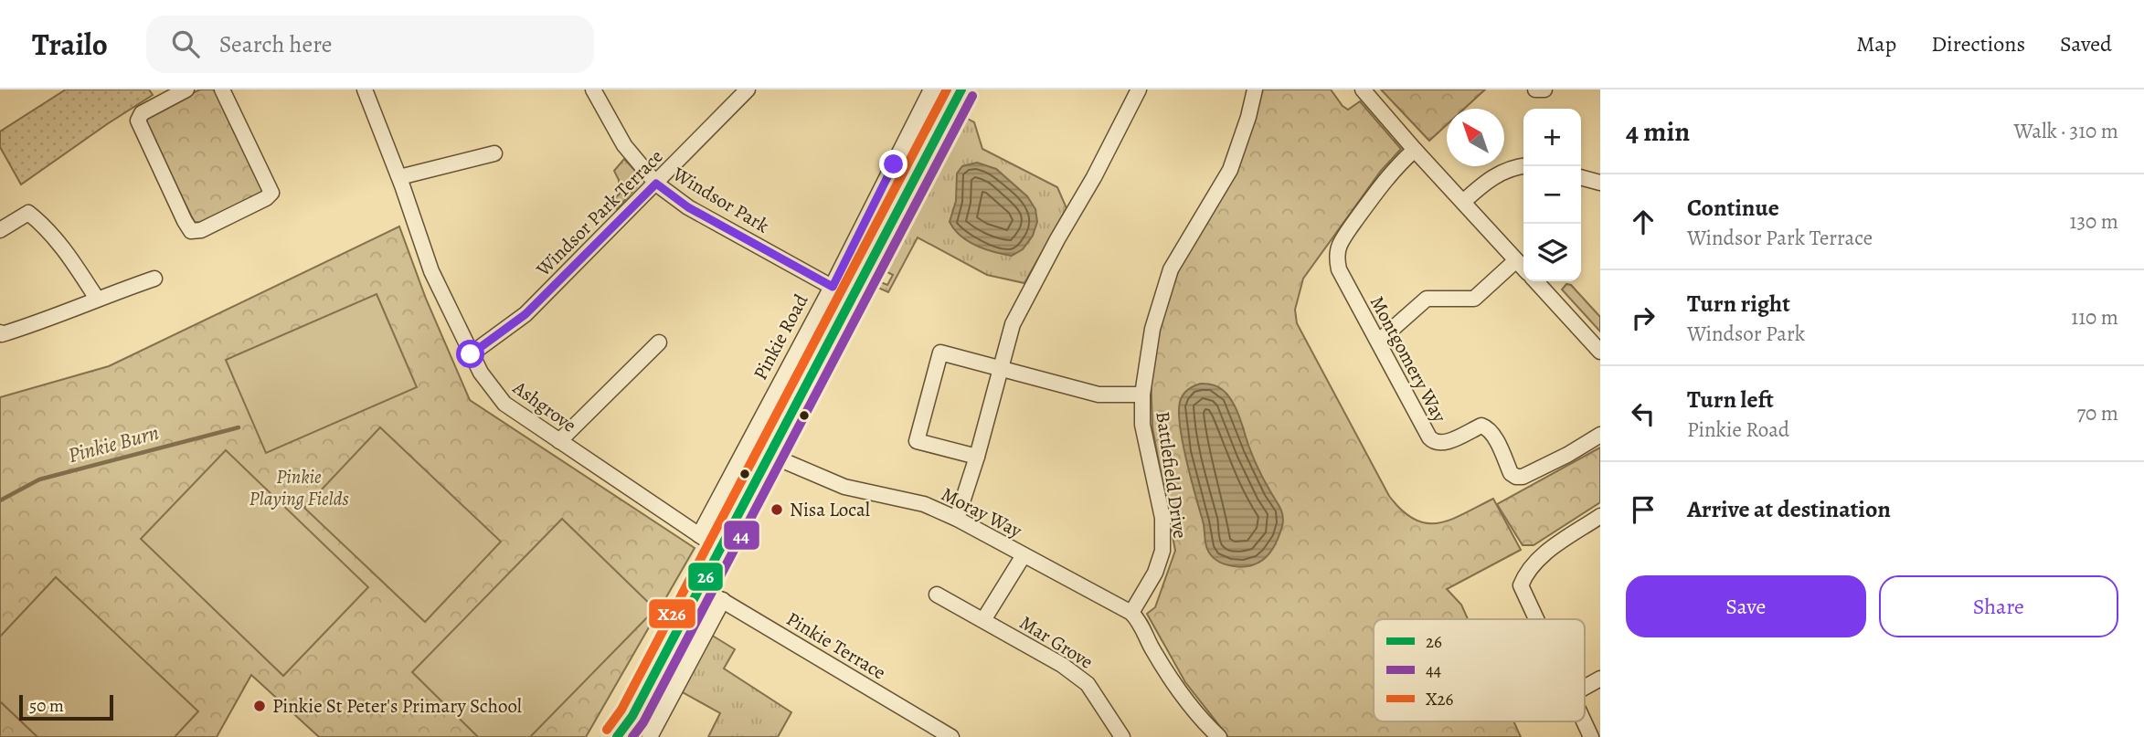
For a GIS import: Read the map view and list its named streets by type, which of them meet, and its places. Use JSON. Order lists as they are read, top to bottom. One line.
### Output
{"streets":{"street":["Windsor Park","Windsor Park Terrace","Pinkie Road","Montgomery Way","Ashgrove","Battlefield Drive","Moray Way","Mar Grove","Pinkie Terrace"]},"crossings":[["Windsor Park","Windsor Park Terrace"],["Windsor Park","Pinkie Road"],["Windsor Park Terrace","Ashgrove"],["Pinkie Road","Ashgrove"],["Battlefield Drive","Moray Way"]],"water":["Pinkie Burn"],"parks":["Pinkie Playing Fields"],"places":["Nisa Local","Pinkie St Peter's Primary School"],"lines":["transit line 26","transit line X26","transit line 44"],"legend":["26","44","X26"],"scale_bar":"50 m","north":"top left","page":{"header":"Trailo","search":"Search here","nav":["Map","Directions","Saved"],"heading":["4 min","Walk · 310 m"],"map_buttons":["+","−"],"list":[["Continue","Windsor Park Terrace","130 m"],["Turn right","Windsor Park","110 m"],["Turn left","Pinkie Road","70 m"],"Arrive at destination"],"buttons":["Save","Share"],"scale":"50 m"}}
